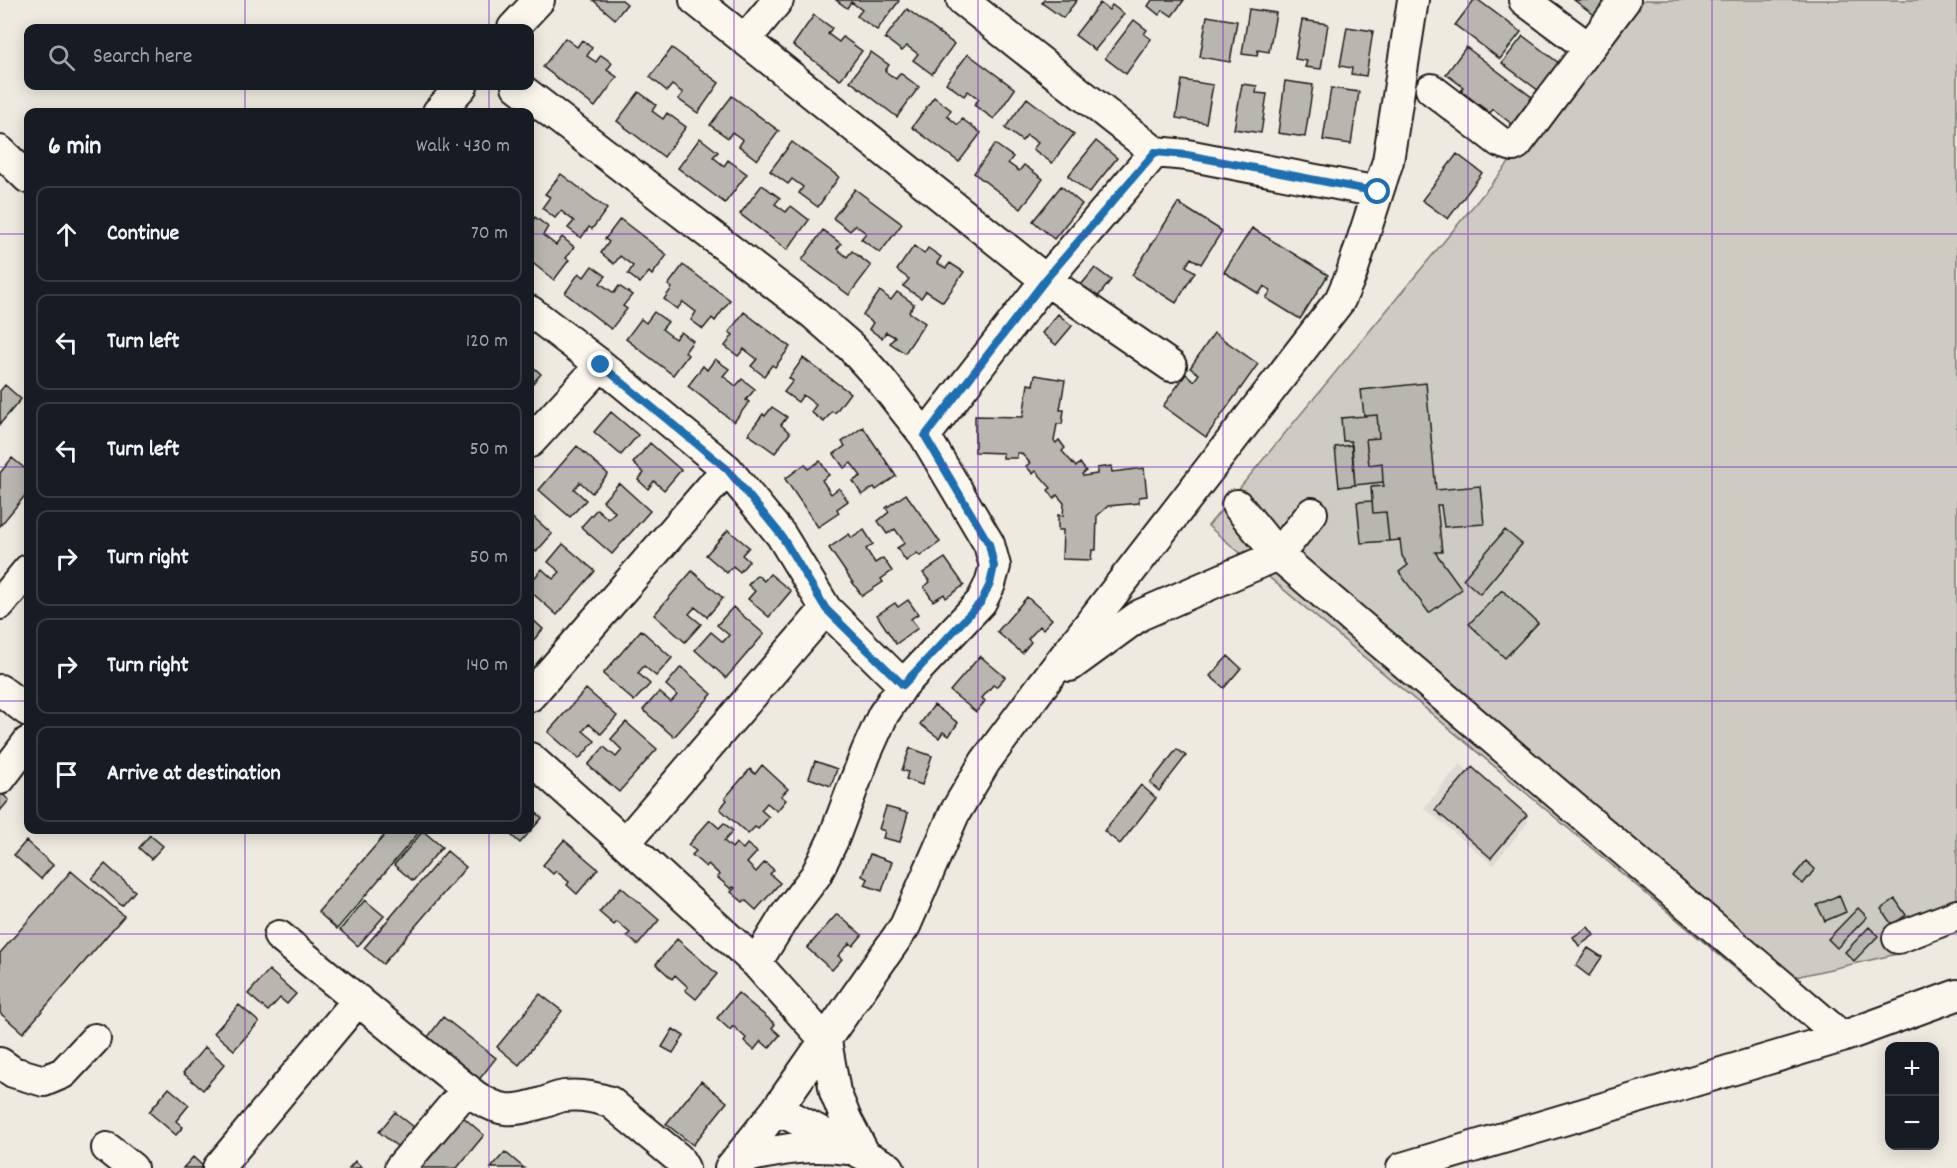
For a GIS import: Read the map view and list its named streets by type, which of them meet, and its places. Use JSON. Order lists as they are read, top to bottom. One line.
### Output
{"page":{"search":"Search here","heading":["6 min","Walk · 430 m"],"list":[["Continue","70 m"],["Turn left","120 m"],["Turn left","50 m"],["Turn right","50 m"],["Turn right","140 m"],"Arrive at destination"],"map_buttons":["+","−"]}}
